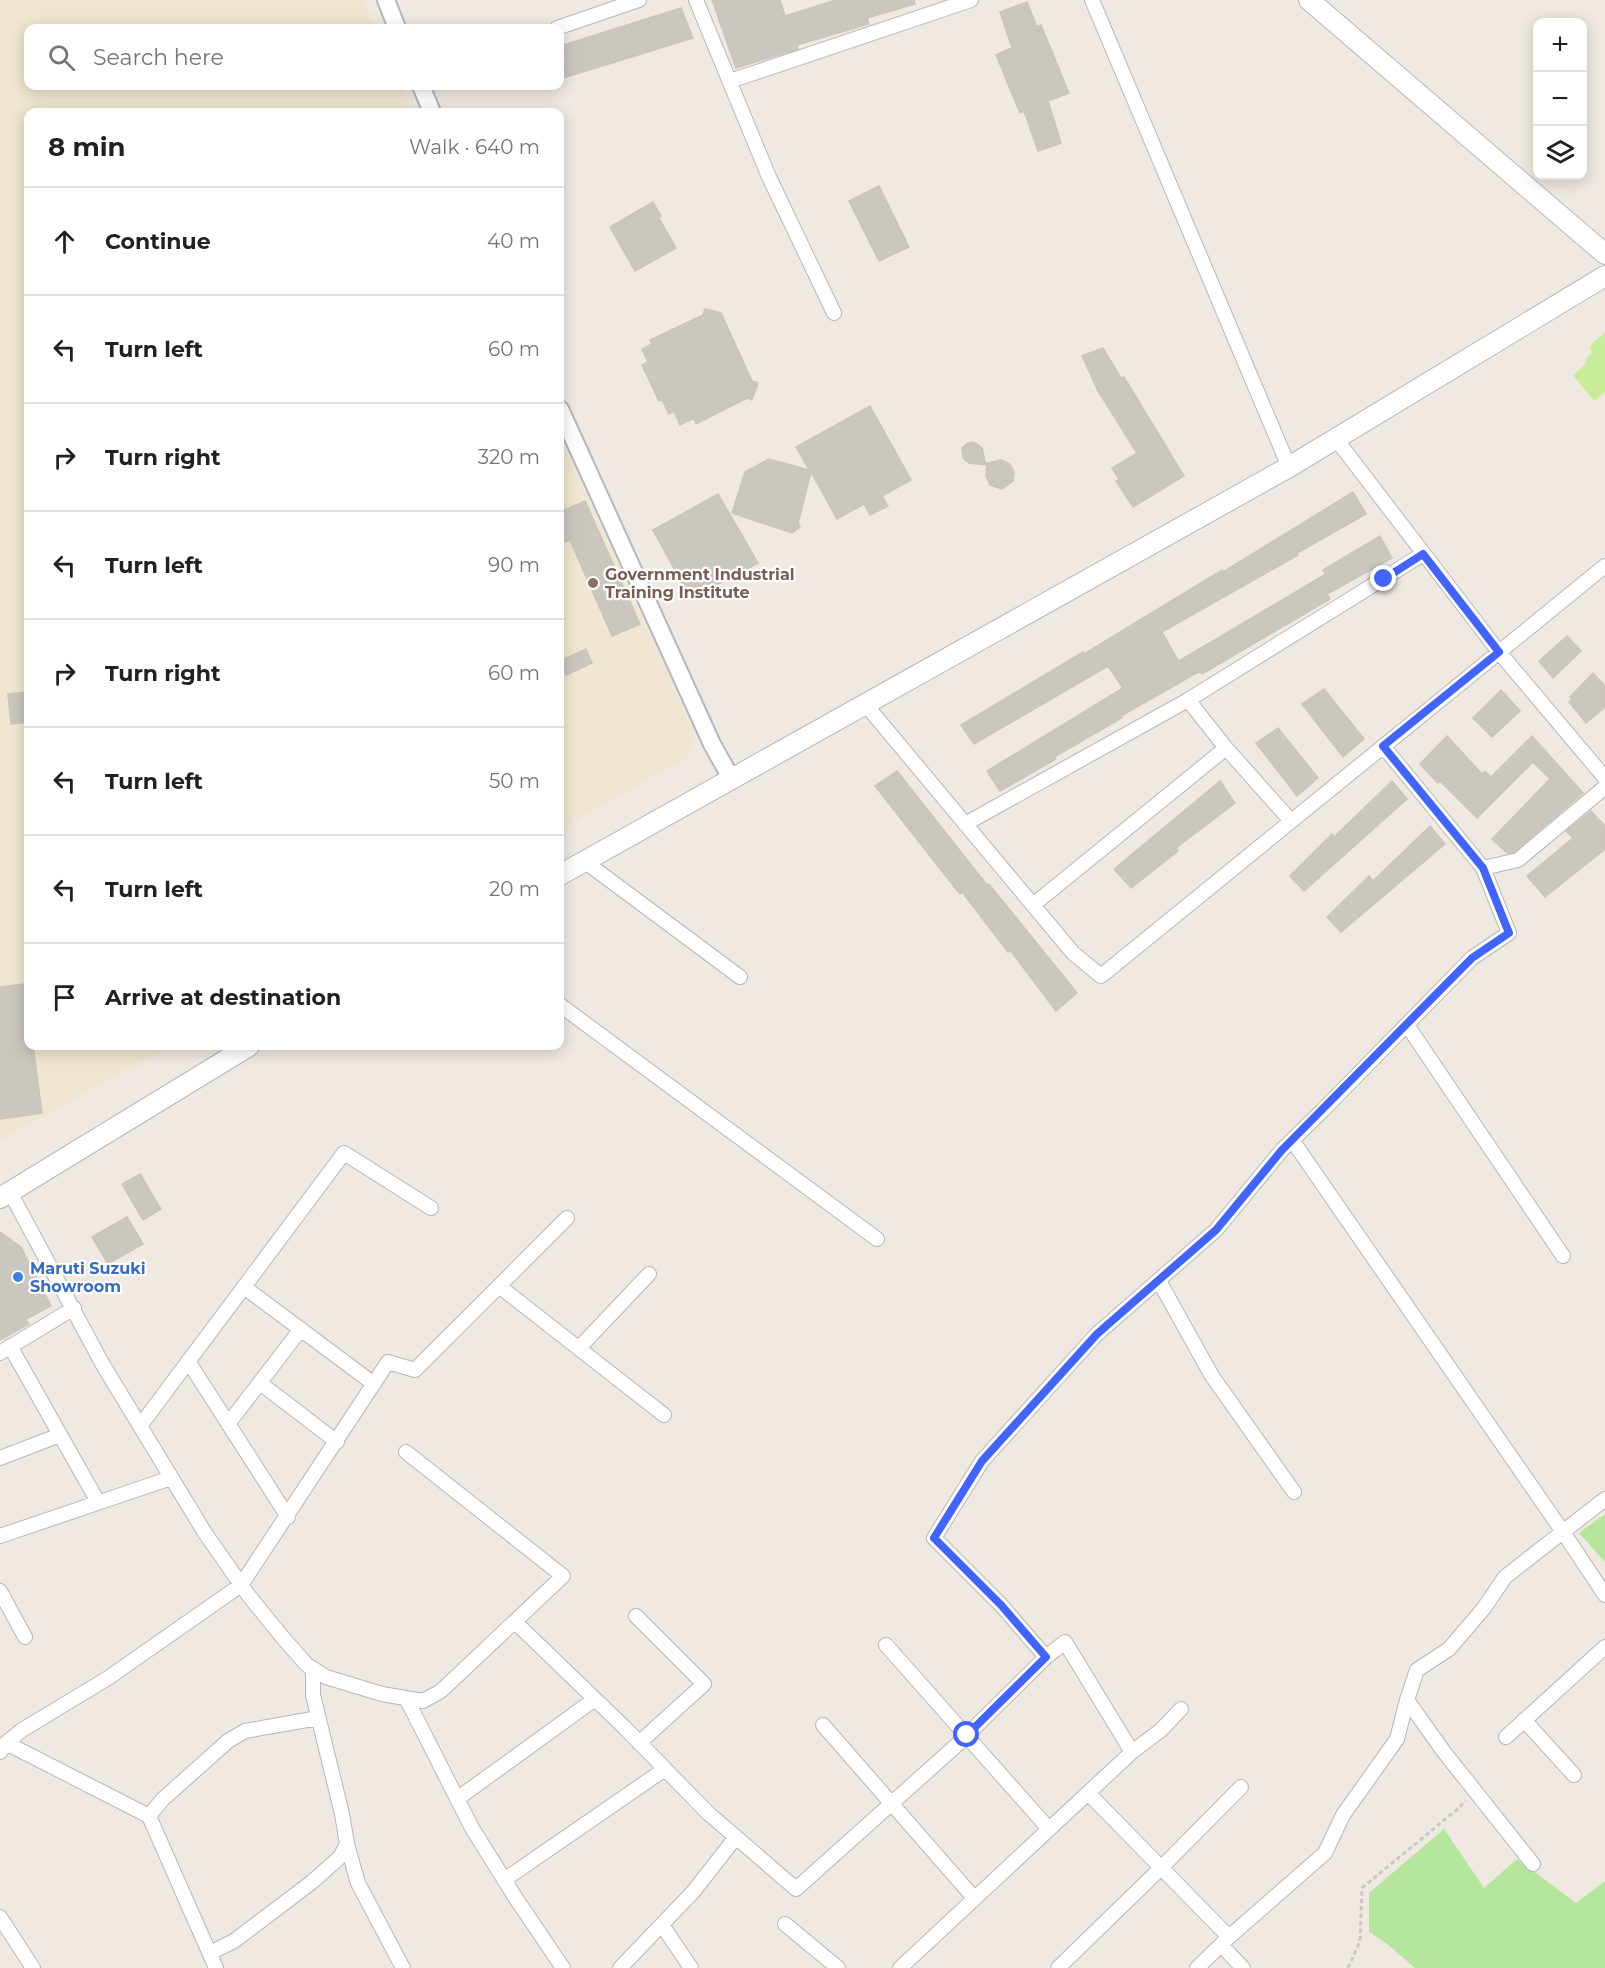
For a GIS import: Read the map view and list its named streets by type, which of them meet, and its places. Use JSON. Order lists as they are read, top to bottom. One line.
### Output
{"places":["Government Industrial Training Institute","Maruti Suzuki Showroom"],"page":{"map_buttons":["+","−"],"search":"Search here","heading":["8 min","Walk · 640 m"],"list":[["Continue","40 m"],["Turn left","60 m"],["Turn right","320 m"],["Turn left","90 m"],["Turn right","60 m"],["Turn left","50 m"],["Turn left","20 m"],"Arrive at destination"]}}
